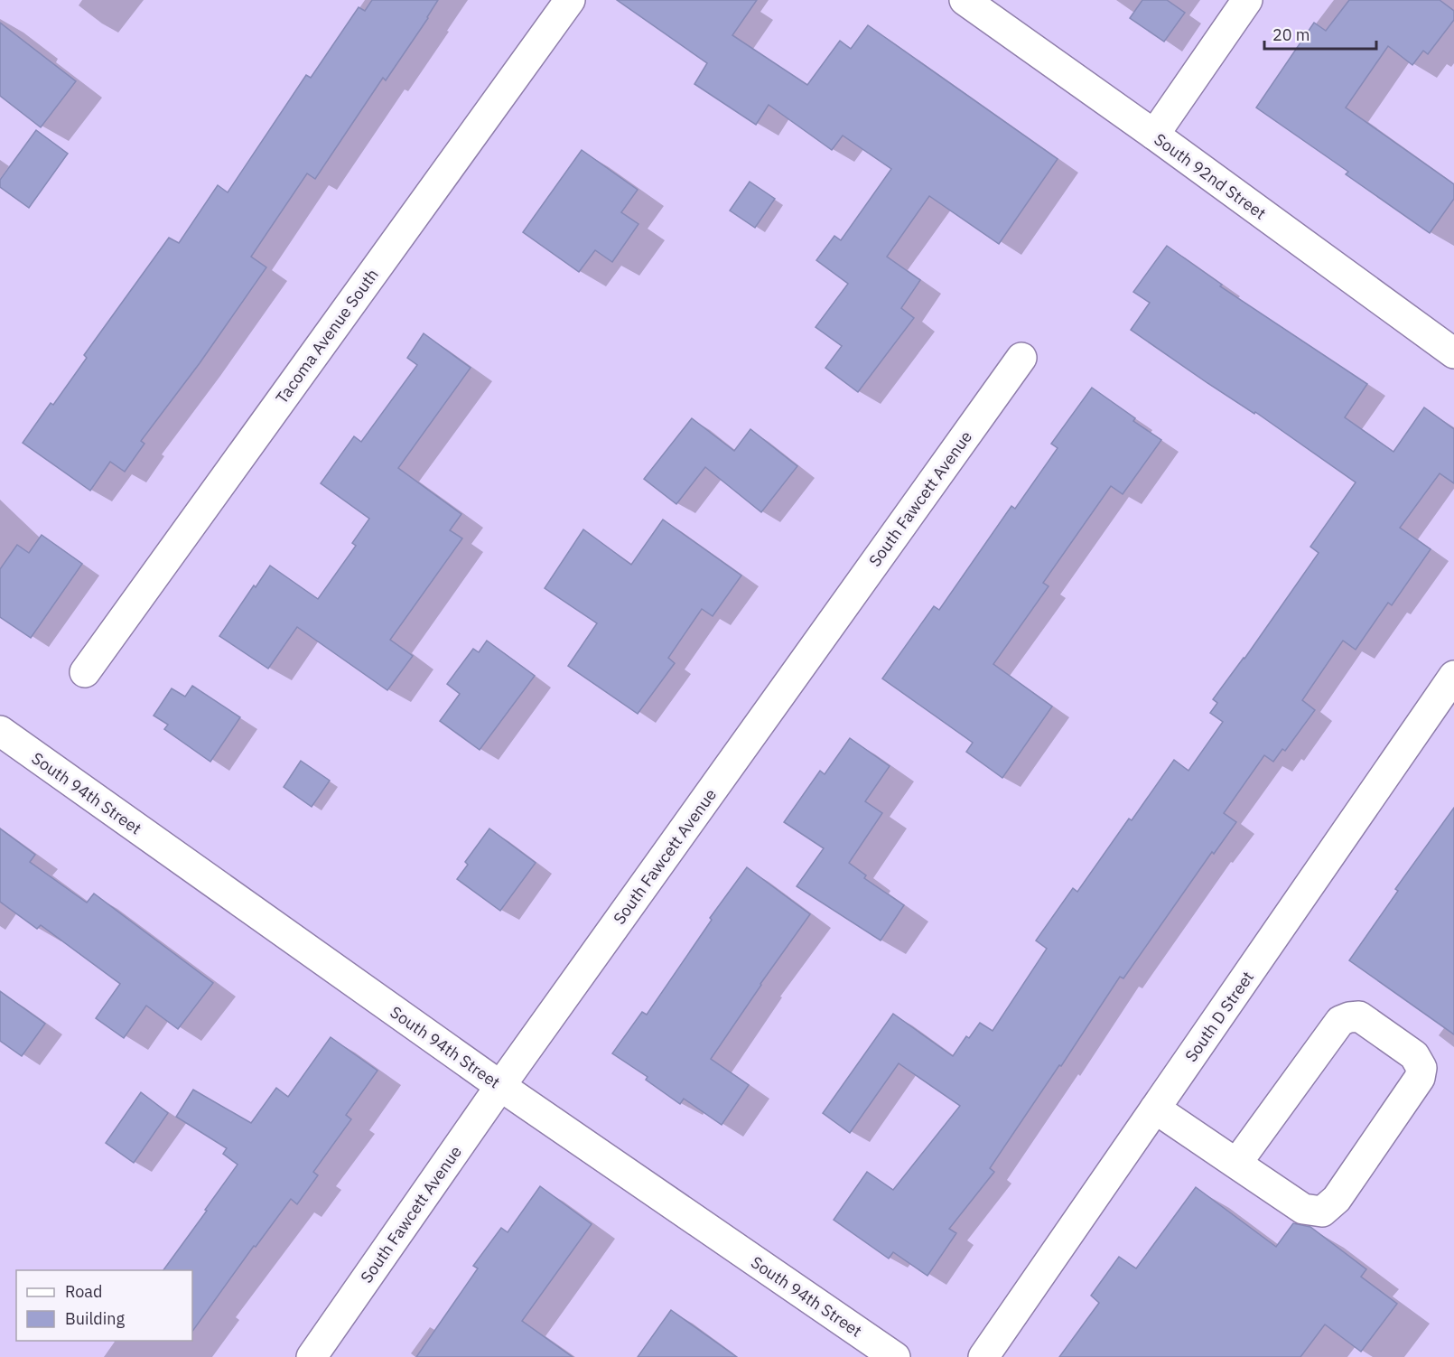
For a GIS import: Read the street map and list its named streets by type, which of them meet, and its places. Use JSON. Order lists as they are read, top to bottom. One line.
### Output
{"streets":{"street":["South 92nd Street","Tacoma Avenue South","South Fawcett Avenue","South 94th Street","South D Street"]},"crossings":[["South Fawcett Avenue","South 94th Street"]],"legend":["Road","Building"],"scale_bar":"20 m"}
